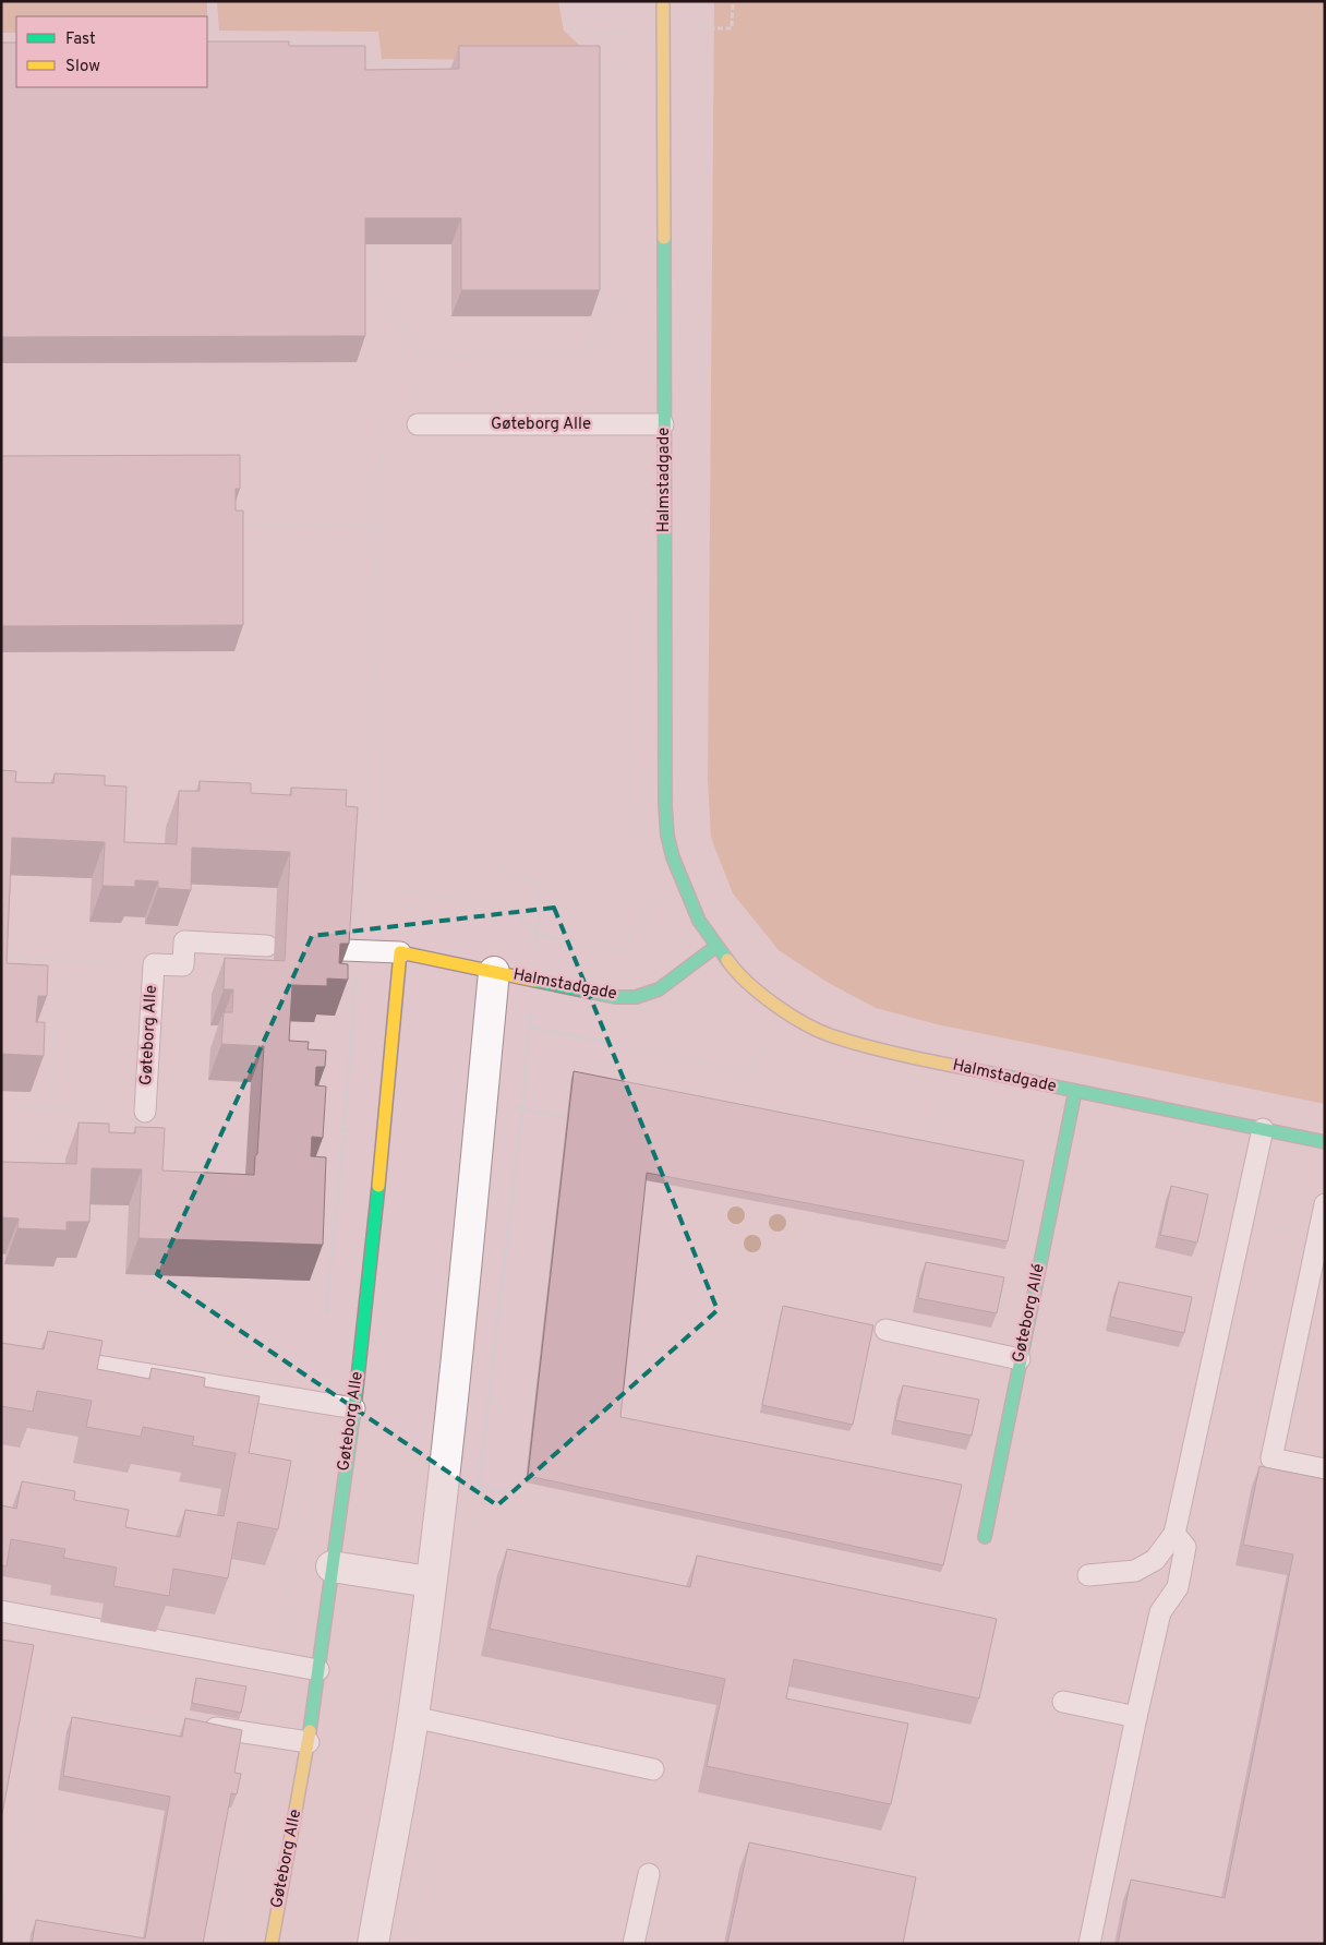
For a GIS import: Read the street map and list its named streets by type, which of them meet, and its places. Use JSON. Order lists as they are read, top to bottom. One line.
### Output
{"streets":{"street":["Gøteborg Alle","Halmstadgade","Gøteborg Allé"]},"crossings":[["Gøteborg Alle","Halmstadgade"],["Halmstadgade","Gøteborg Allé"]],"legend":["Fast","Slow"]}
